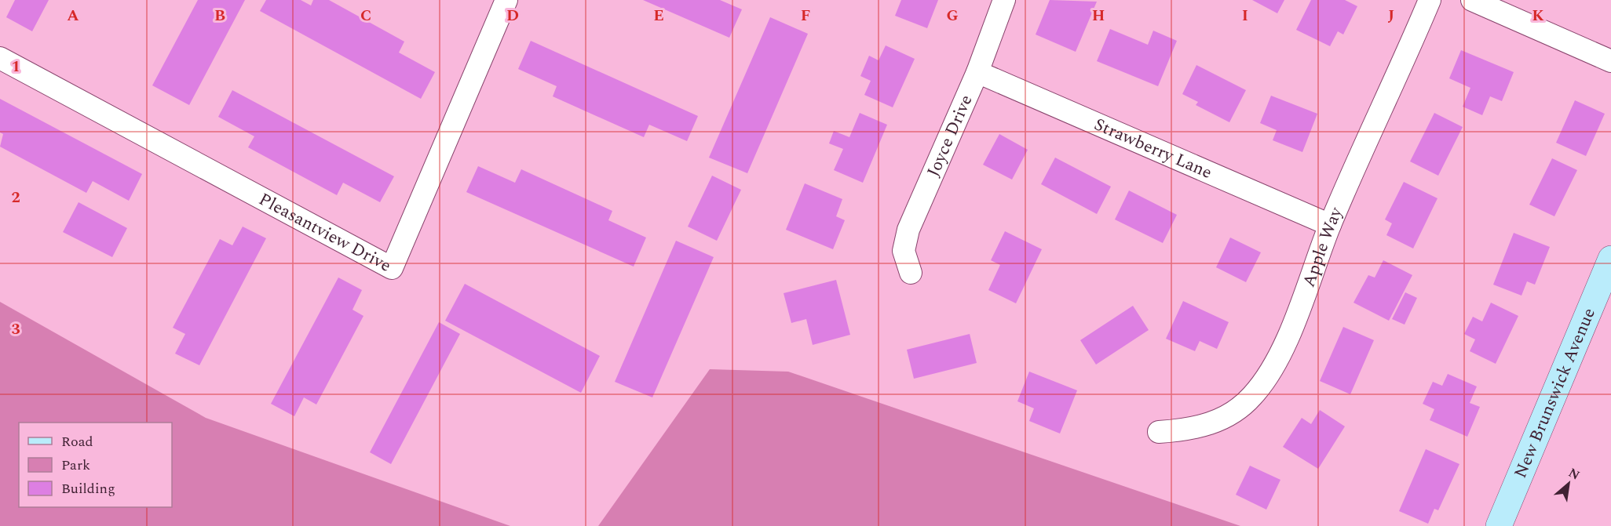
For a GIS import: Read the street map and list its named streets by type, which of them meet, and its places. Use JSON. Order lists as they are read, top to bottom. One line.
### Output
{"streets":{"street":["Joyce Drive","Strawberry Lane","Pleasantview Drive","Apple Way","New Brunswick Avenue"]},"crossings":[["Joyce Drive","Strawberry Lane"],["Strawberry Lane","Apple Way"]],"legend":["Road","Park","Building"],"north":"top right","grid":{"columns":["A","B","C","D","E","F","G","H","I","J","K"],"rows":["1","2","3"]}}
